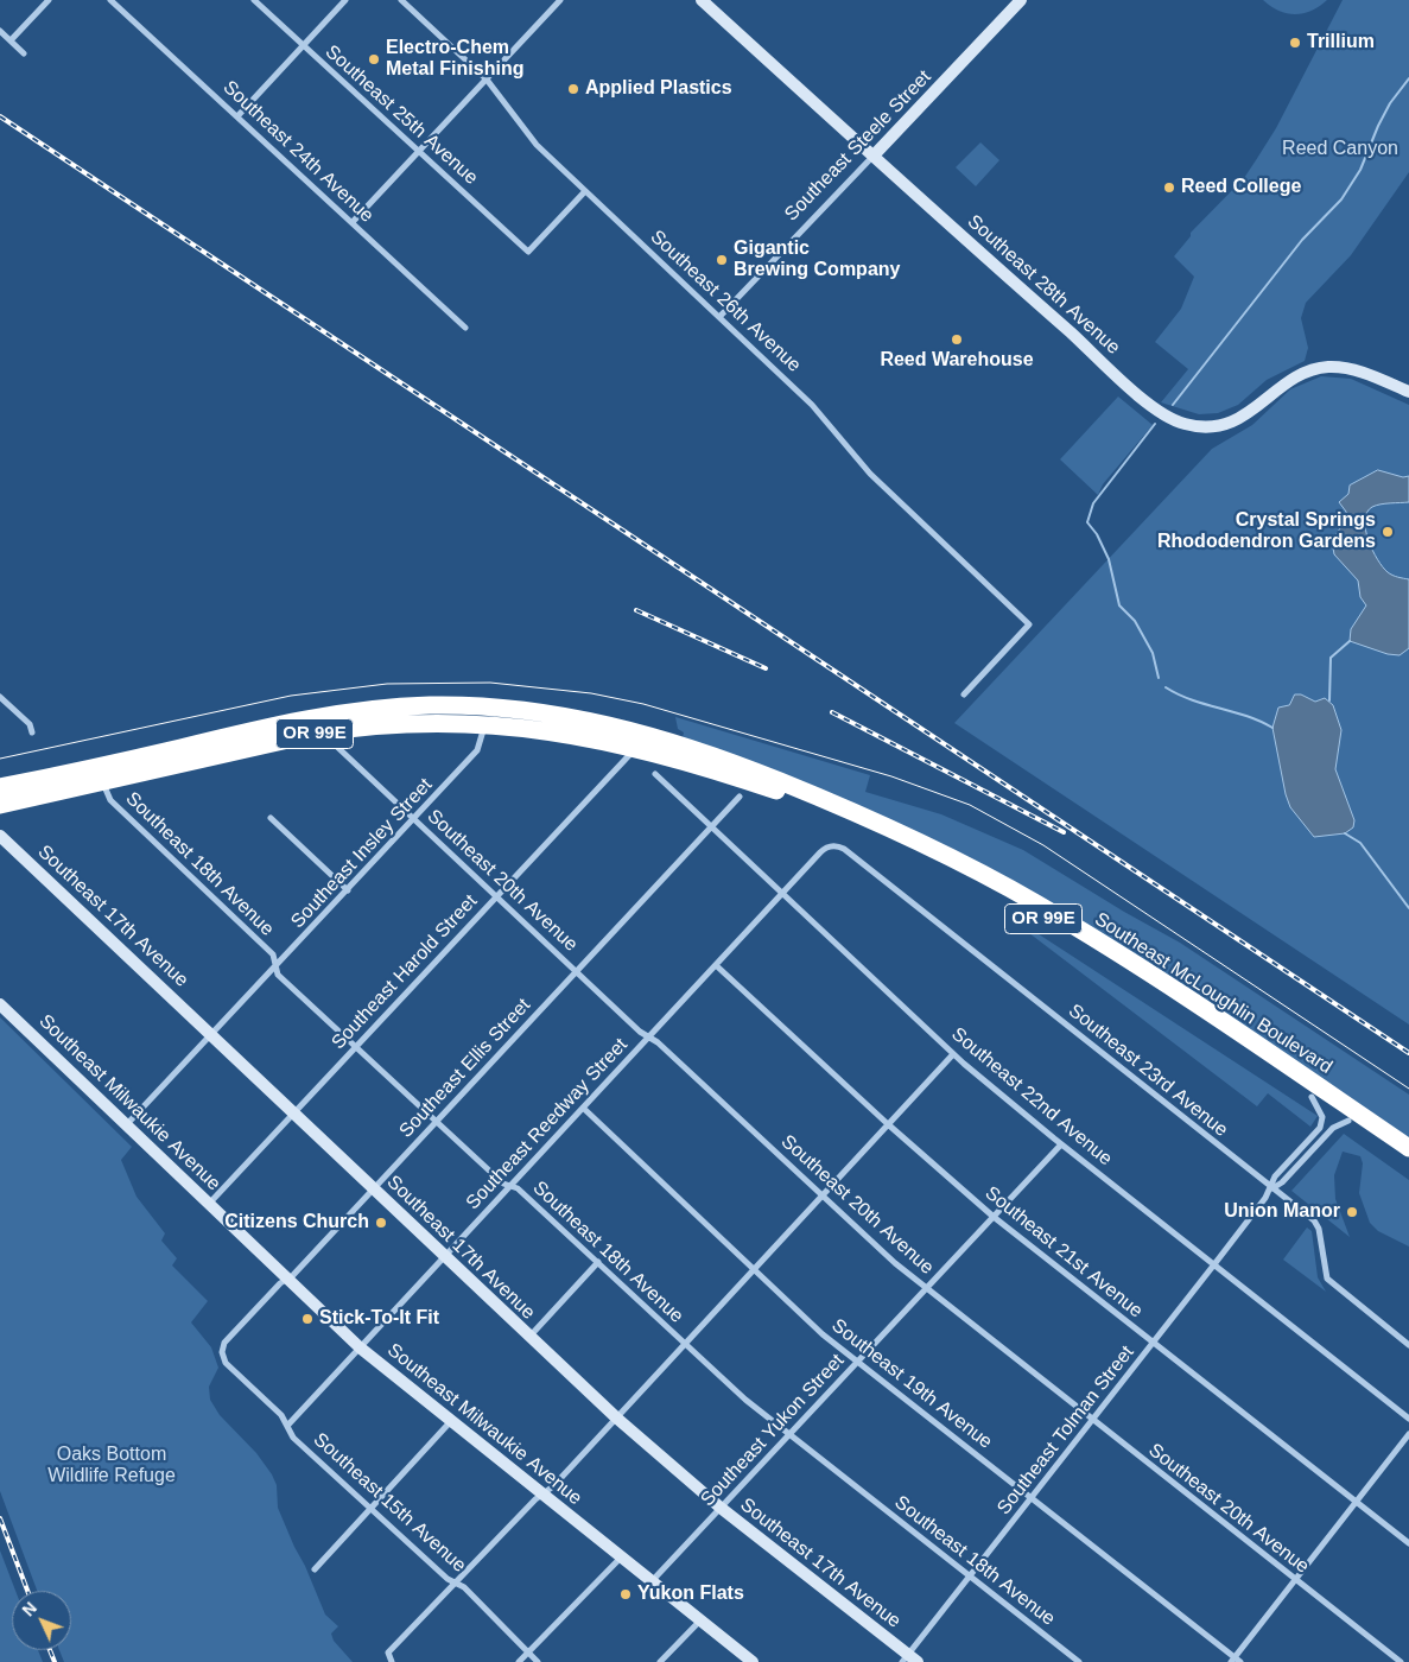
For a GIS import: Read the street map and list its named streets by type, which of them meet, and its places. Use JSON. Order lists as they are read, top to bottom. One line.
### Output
{"streets":{"highway":["OR 99E","Southeast McLoughlin Boulevard"],"street":["Southeast 25th Avenue","Southeast Steele Street","Southeast 24th Avenue","Southeast 28th Avenue","Southeast 26th Avenue","Southeast Insley Street","Southeast 18th Avenue","Southeast 20th Avenue","Southeast 17th Avenue","Southeast Harold Street","Southeast Ellis Street","Southeast 23rd Avenue","Southeast 22nd Avenue","Southeast Milwaukie Avenue","Southeast Reedway Street","Southeast 21st Avenue","Southeast 19th Avenue","Southeast Yukon Street","Southeast Tolman Street","Southeast 15th Avenue"]},"crossings":[["Southeast 25th Avenue","Southeast 26th Avenue"],["Southeast Steele Street","Southeast 28th Avenue"],["Southeast Steele Street","Southeast 26th Avenue"],["Southeast Insley Street","Southeast 18th Avenue"],["Southeast Insley Street","Southeast 20th Avenue"],["Southeast Insley Street","Southeast 17th Avenue"],["Southeast Insley Street","Southeast McLoughlin Boulevard"],["Southeast Insley Street","Southeast Milwaukie Avenue"],["Southeast 18th Avenue","Southeast Harold Street"],["Southeast 18th Avenue","Southeast McLoughlin Boulevard"],["Southeast 18th Avenue","Southeast Ellis Street"],["Southeast 18th Avenue","Southeast Reedway Street"],["Southeast 18th Avenue","Southeast Yukon Street"],["Southeast 18th Avenue","Southeast Tolman Street"],["Southeast 20th Avenue","Southeast Harold Street"],["Southeast 20th Avenue","Southeast McLoughlin Boulevard"],["Southeast 20th Avenue","Southeast Ellis Street"],["Southeast 20th Avenue","Southeast Reedway Street"],["Southeast 20th Avenue","Southeast Yukon Street"],["Southeast 20th Avenue","Southeast Tolman Street"],["Southeast 17th Avenue","Southeast Harold Street"],["Southeast 17th Avenue","Southeast Ellis Street"],["Southeast 17th Avenue","Southeast Reedway Street"],["Southeast 17th Avenue","Southeast Yukon Street"],["Southeast 17th Avenue","Southeast Tolman Street"],["Southeast Harold Street","Southeast McLoughlin Boulevard"],["Southeast Harold Street","Southeast Milwaukie Avenue"],["Southeast McLoughlin Boulevard","Southeast Tolman Street"],["Southeast Ellis Street","Southeast 22nd Avenue"],["Southeast Ellis Street","Southeast Milwaukie Avenue"],["Southeast Ellis Street","Southeast 15th Avenue"],["Southeast 23rd Avenue","Southeast Reedway Street"],["Southeast 23rd Avenue","Southeast Tolman Street"],["Southeast 22nd Avenue","Southeast Reedway Street"],["Southeast 22nd Avenue","Southeast Yukon Street"],["Southeast 22nd Avenue","Southeast Tolman Street"],["Southeast Milwaukie Avenue","Southeast Reedway Street"],["Southeast Milwaukie Avenue","Southeast Yukon Street"],["Southeast Reedway Street","Southeast 21st Avenue"],["Southeast Reedway Street","Southeast 19th Avenue"],["Southeast Reedway Street","Southeast 15th Avenue"],["Southeast 21st Avenue","Southeast Yukon Street"],["Southeast 21st Avenue","Southeast Tolman Street"],["Southeast 19th Avenue","Southeast Yukon Street"],["Southeast 19th Avenue","Southeast Tolman Street"]],"parks":["Reed Canyon","Oaks Bottom Wildlife Refuge"],"places":["Trillium","Electro-Chem Metal Finishing","Applied Plastics","Reed College","Gigantic Brewing Company","Reed Warehouse","Crystal Springs Rhododendron Gardens","Union Manor","Citizens Church","Stick-To-It Fit","Yukon Flats"],"north":"top left"}
